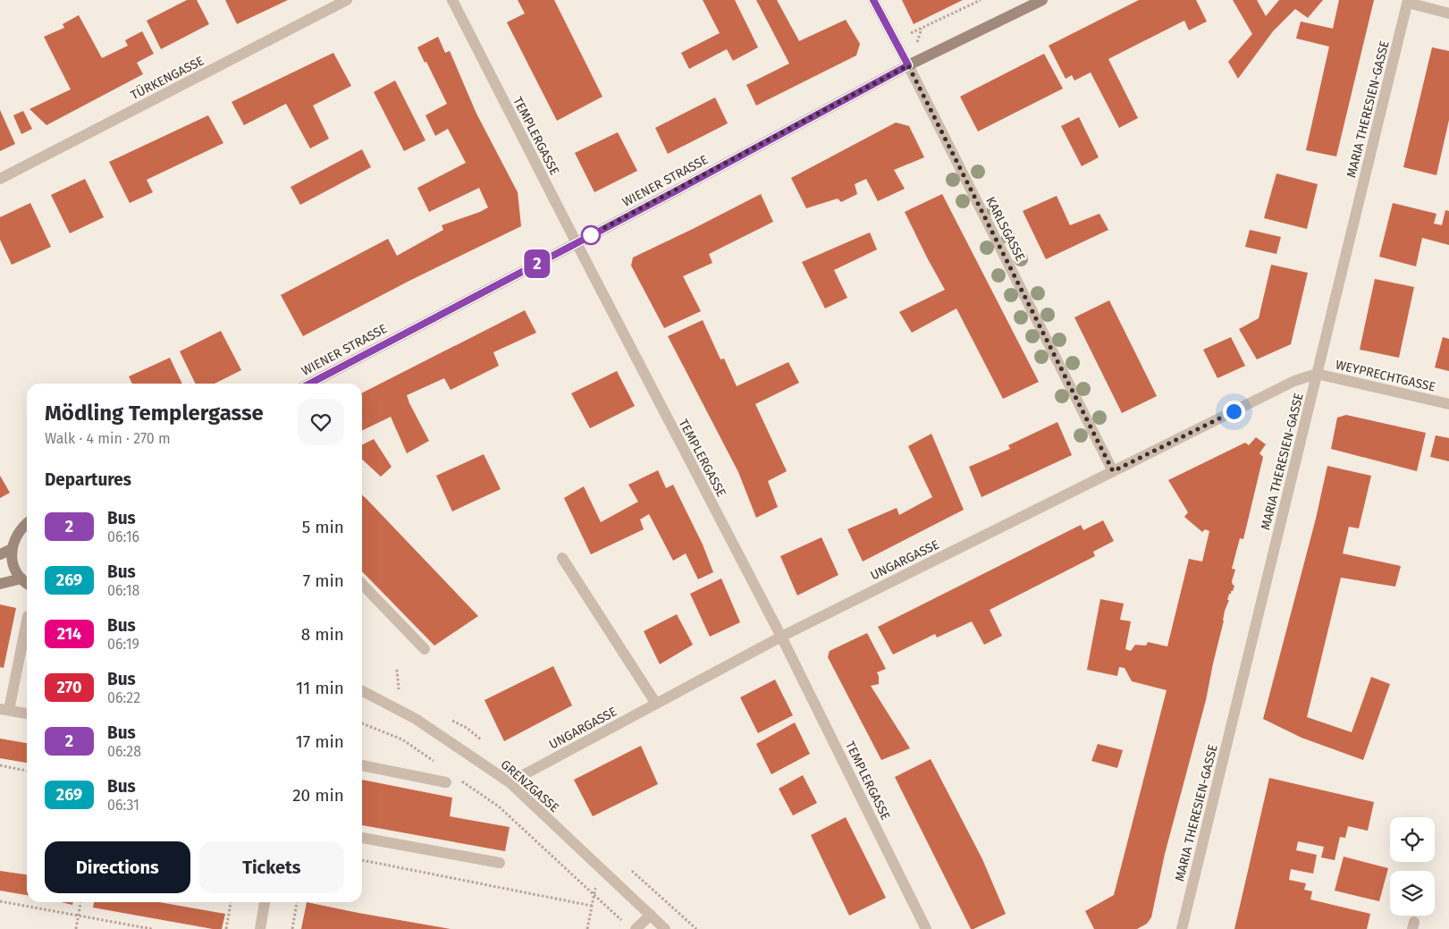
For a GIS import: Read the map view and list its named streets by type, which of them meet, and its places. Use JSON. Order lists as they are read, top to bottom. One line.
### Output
{"streets":{"main road":["WIENER STRASSE"],"street":["TÜRKENGASSE","MARIA THERESIEN-GASSE","TEMPLERGASSE","KARLSGASSE","WEYPRECHTGASSE","UNGARGASSE","GRENZGASSE"]},"crossings":[["MARIA THERESIEN-GASSE","WEYPRECHTGASSE"],["MARIA THERESIEN-GASSE","UNGARGASSE"],["TEMPLERGASSE","WIENER STRASSE"],["TEMPLERGASSE","UNGARGASSE"],["WIENER STRASSE","KARLSGASSE"],["KARLSGASSE","UNGARGASSE"],["WEYPRECHTGASSE","UNGARGASSE"],["UNGARGASSE","GRENZGASSE"]],"lines":["bus line 2"],"page":{"on_map":"2","heading":[["Mödling Templergasse","Walk · 4 min · 270 m"],"Departures"],"list":[{"mark":"2","name":"Bus","note":"06:16","value":"5 min"},{"mark":"269","name":"Bus","note":"06:18","value":"7 min"},{"mark":"214","name":"Bus","note":"06:19","value":"8 min"},{"mark":"270","name":"Bus","note":"06:22","value":"11 min"},{"mark":"2","name":"Bus","note":"06:28","value":"17 min"},{"mark":"269","name":"Bus","note":"06:31","value":"20 min"}],"buttons":["Directions","Tickets"]}}
